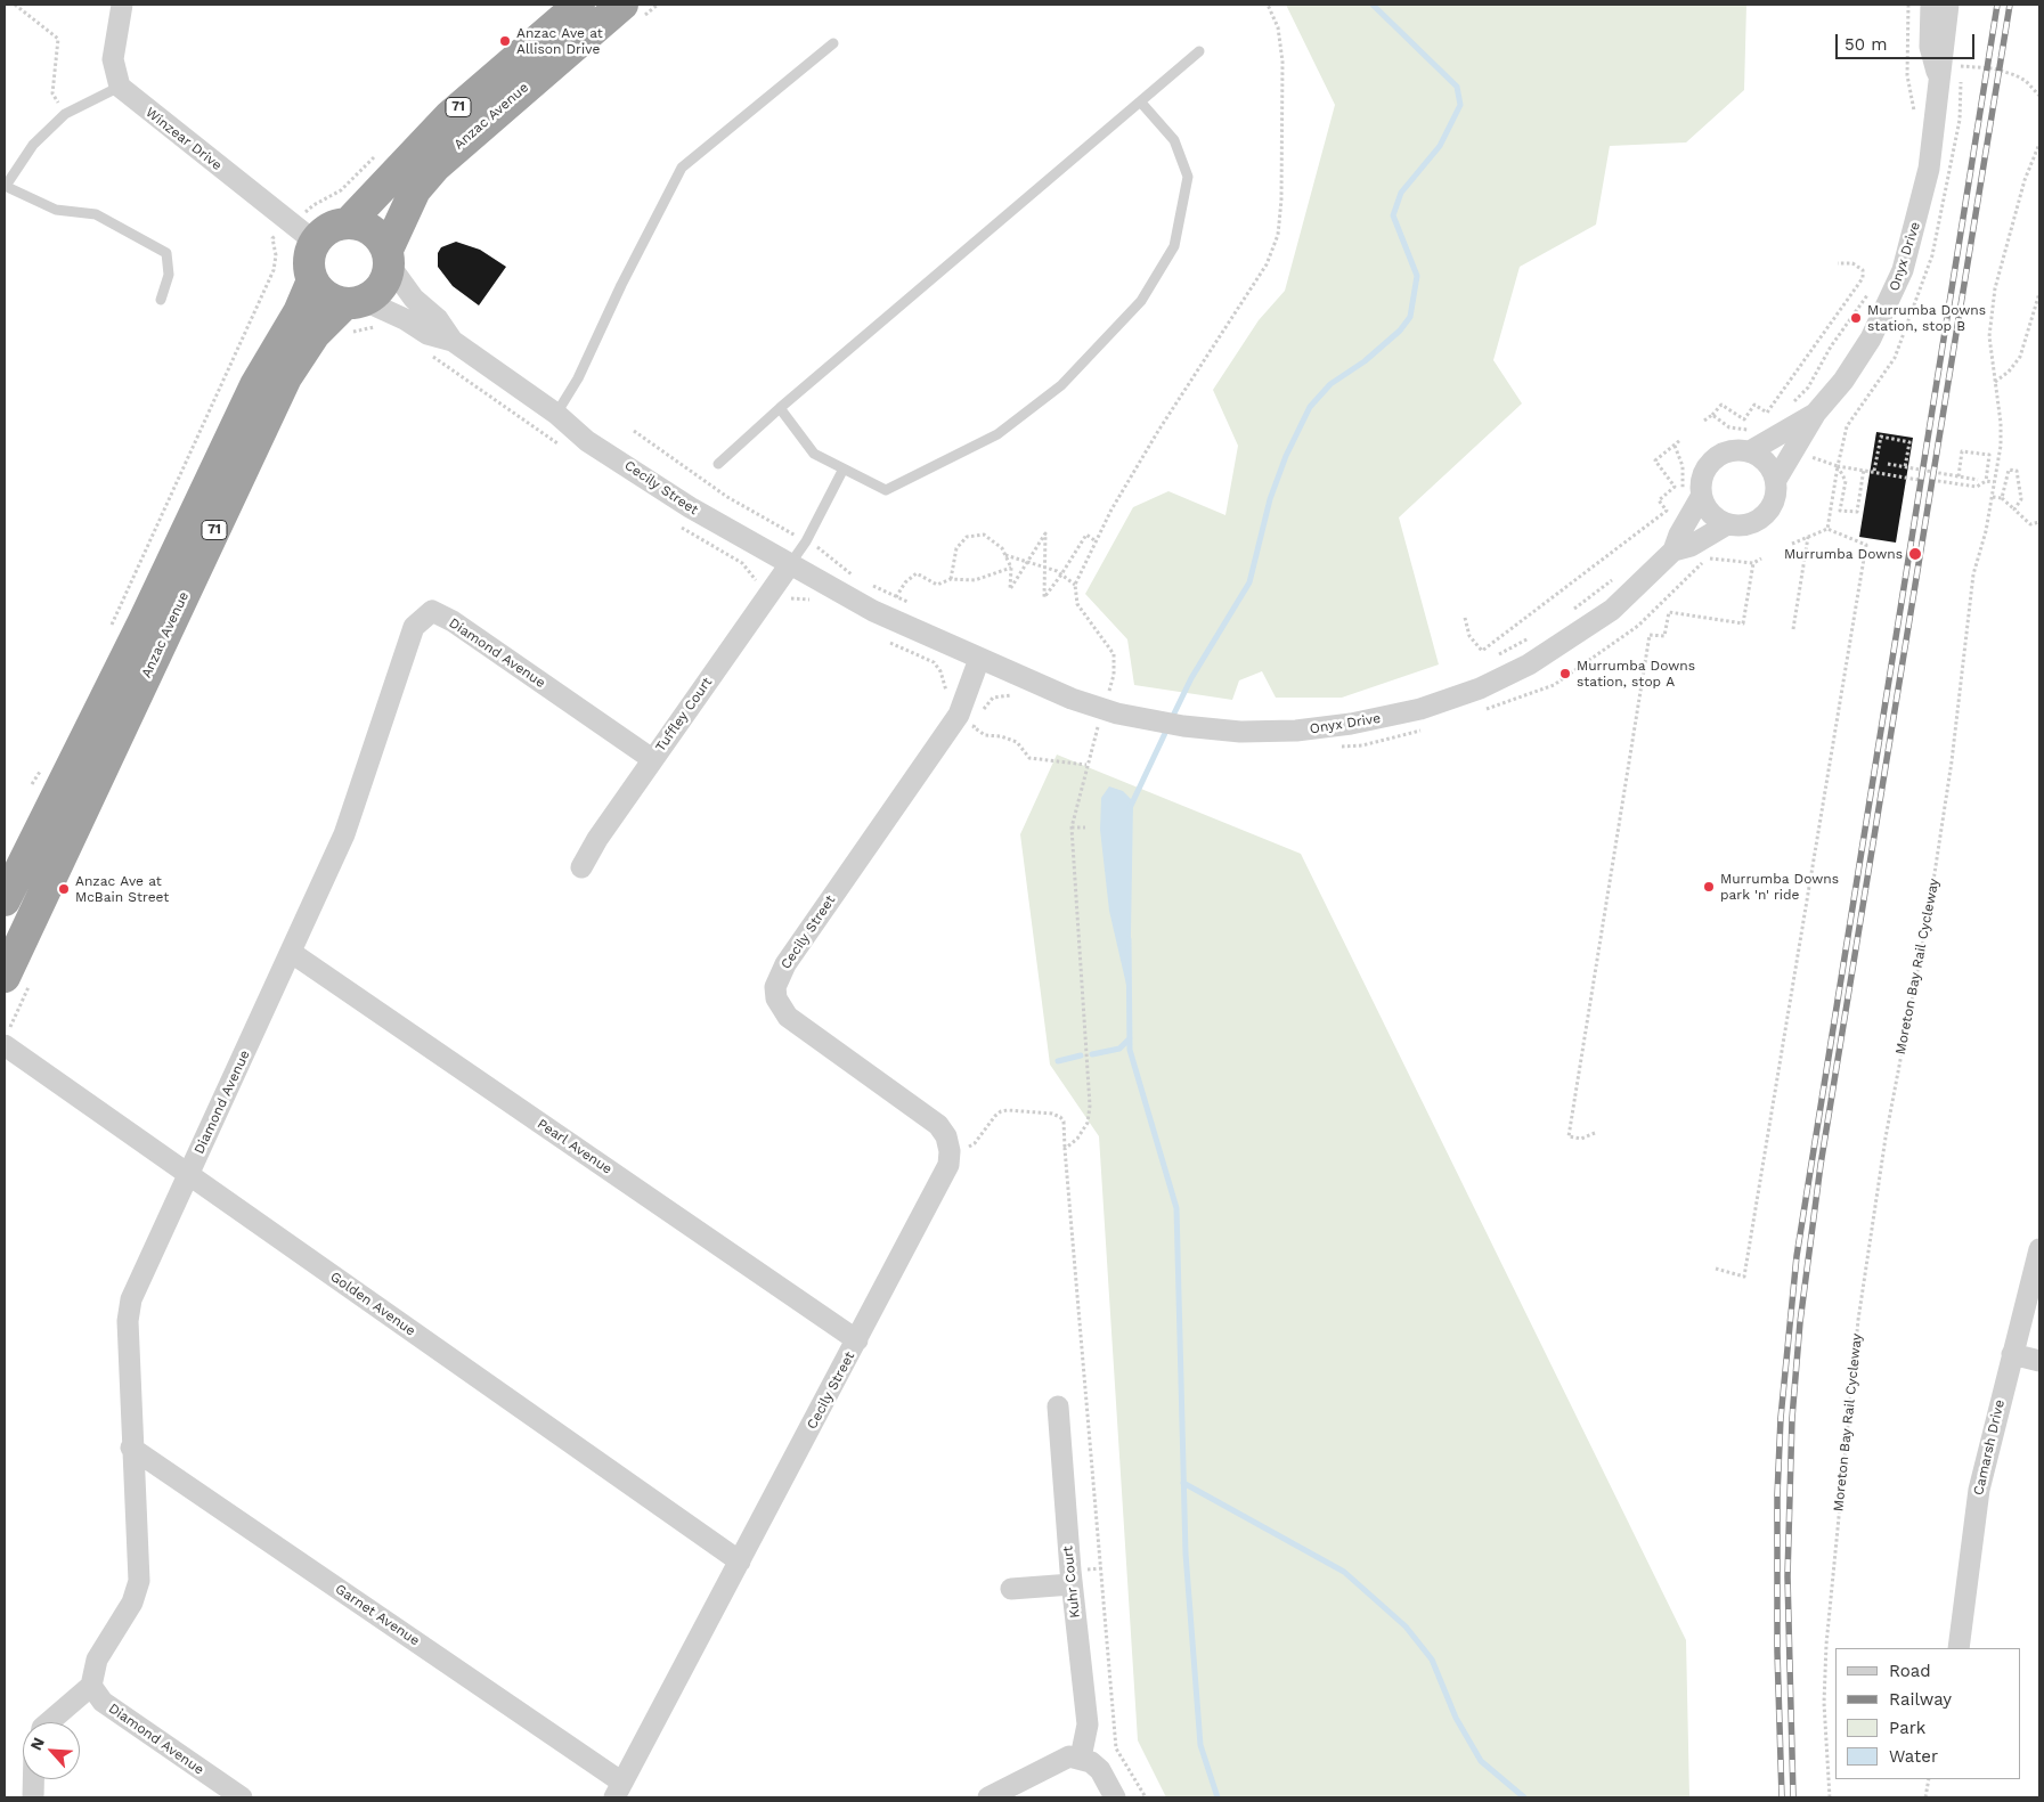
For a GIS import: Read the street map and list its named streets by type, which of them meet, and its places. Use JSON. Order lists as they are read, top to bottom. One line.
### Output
{"streets":{"highway":["71","Anzac Avenue"],"street":["Winzear Drive","Onyx Drive","Cecily Street","Diamond Avenue","Tuffley Court","Pearl Avenue","Golden Avenue","Camarsh Drive","Kuhr Court","Garnet Avenue"],"path":["Moreton Bay Rail Cycleway"]},"crossings":[["71","Anzac Avenue"],["71","Winzear Drive"],["71","Cecily Street"],["Anzac Avenue","Winzear Drive"],["Anzac Avenue","Cecily Street"],["Winzear Drive","Cecily Street"],["Onyx Drive","Cecily Street"],["Cecily Street","Tuffley Court"],["Cecily Street","Pearl Avenue"],["Cecily Street","Golden Avenue"],["Cecily Street","Garnet Avenue"],["Diamond Avenue","Tuffley Court"],["Diamond Avenue","Pearl Avenue"],["Diamond Avenue","Golden Avenue"],["Diamond Avenue","Garnet Avenue"]],"places":["Anzac Ave at Allison Drive","Murrumba Downs station, stop B","Murrumba Downs","Murrumba Downs station, stop A","Murrumba Downs park 'n' ride","Anzac Ave at McBain Street"],"legend":["Road","Railway","Park","Water"],"scale_bar":"50 m","north":"top left"}
